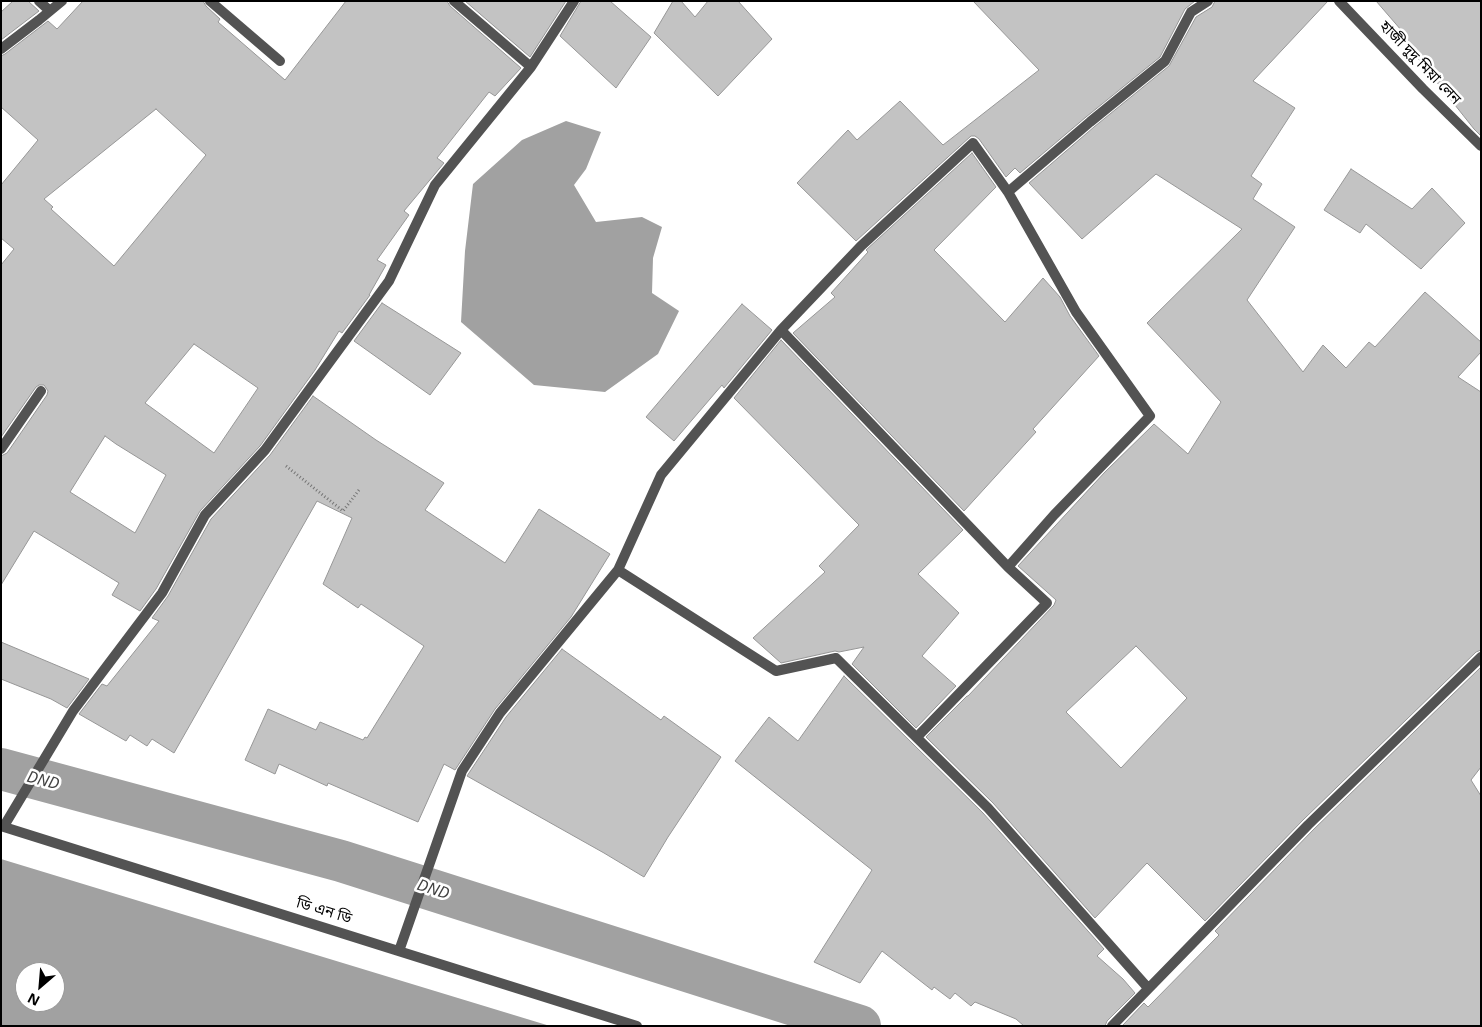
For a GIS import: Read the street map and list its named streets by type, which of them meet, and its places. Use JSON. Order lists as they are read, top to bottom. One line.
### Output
{"streets":{"street":["হাজী দুদু মিয়া লেন","ডি এন ডি"]},"water":["DND"],"north":"bottom left"}
